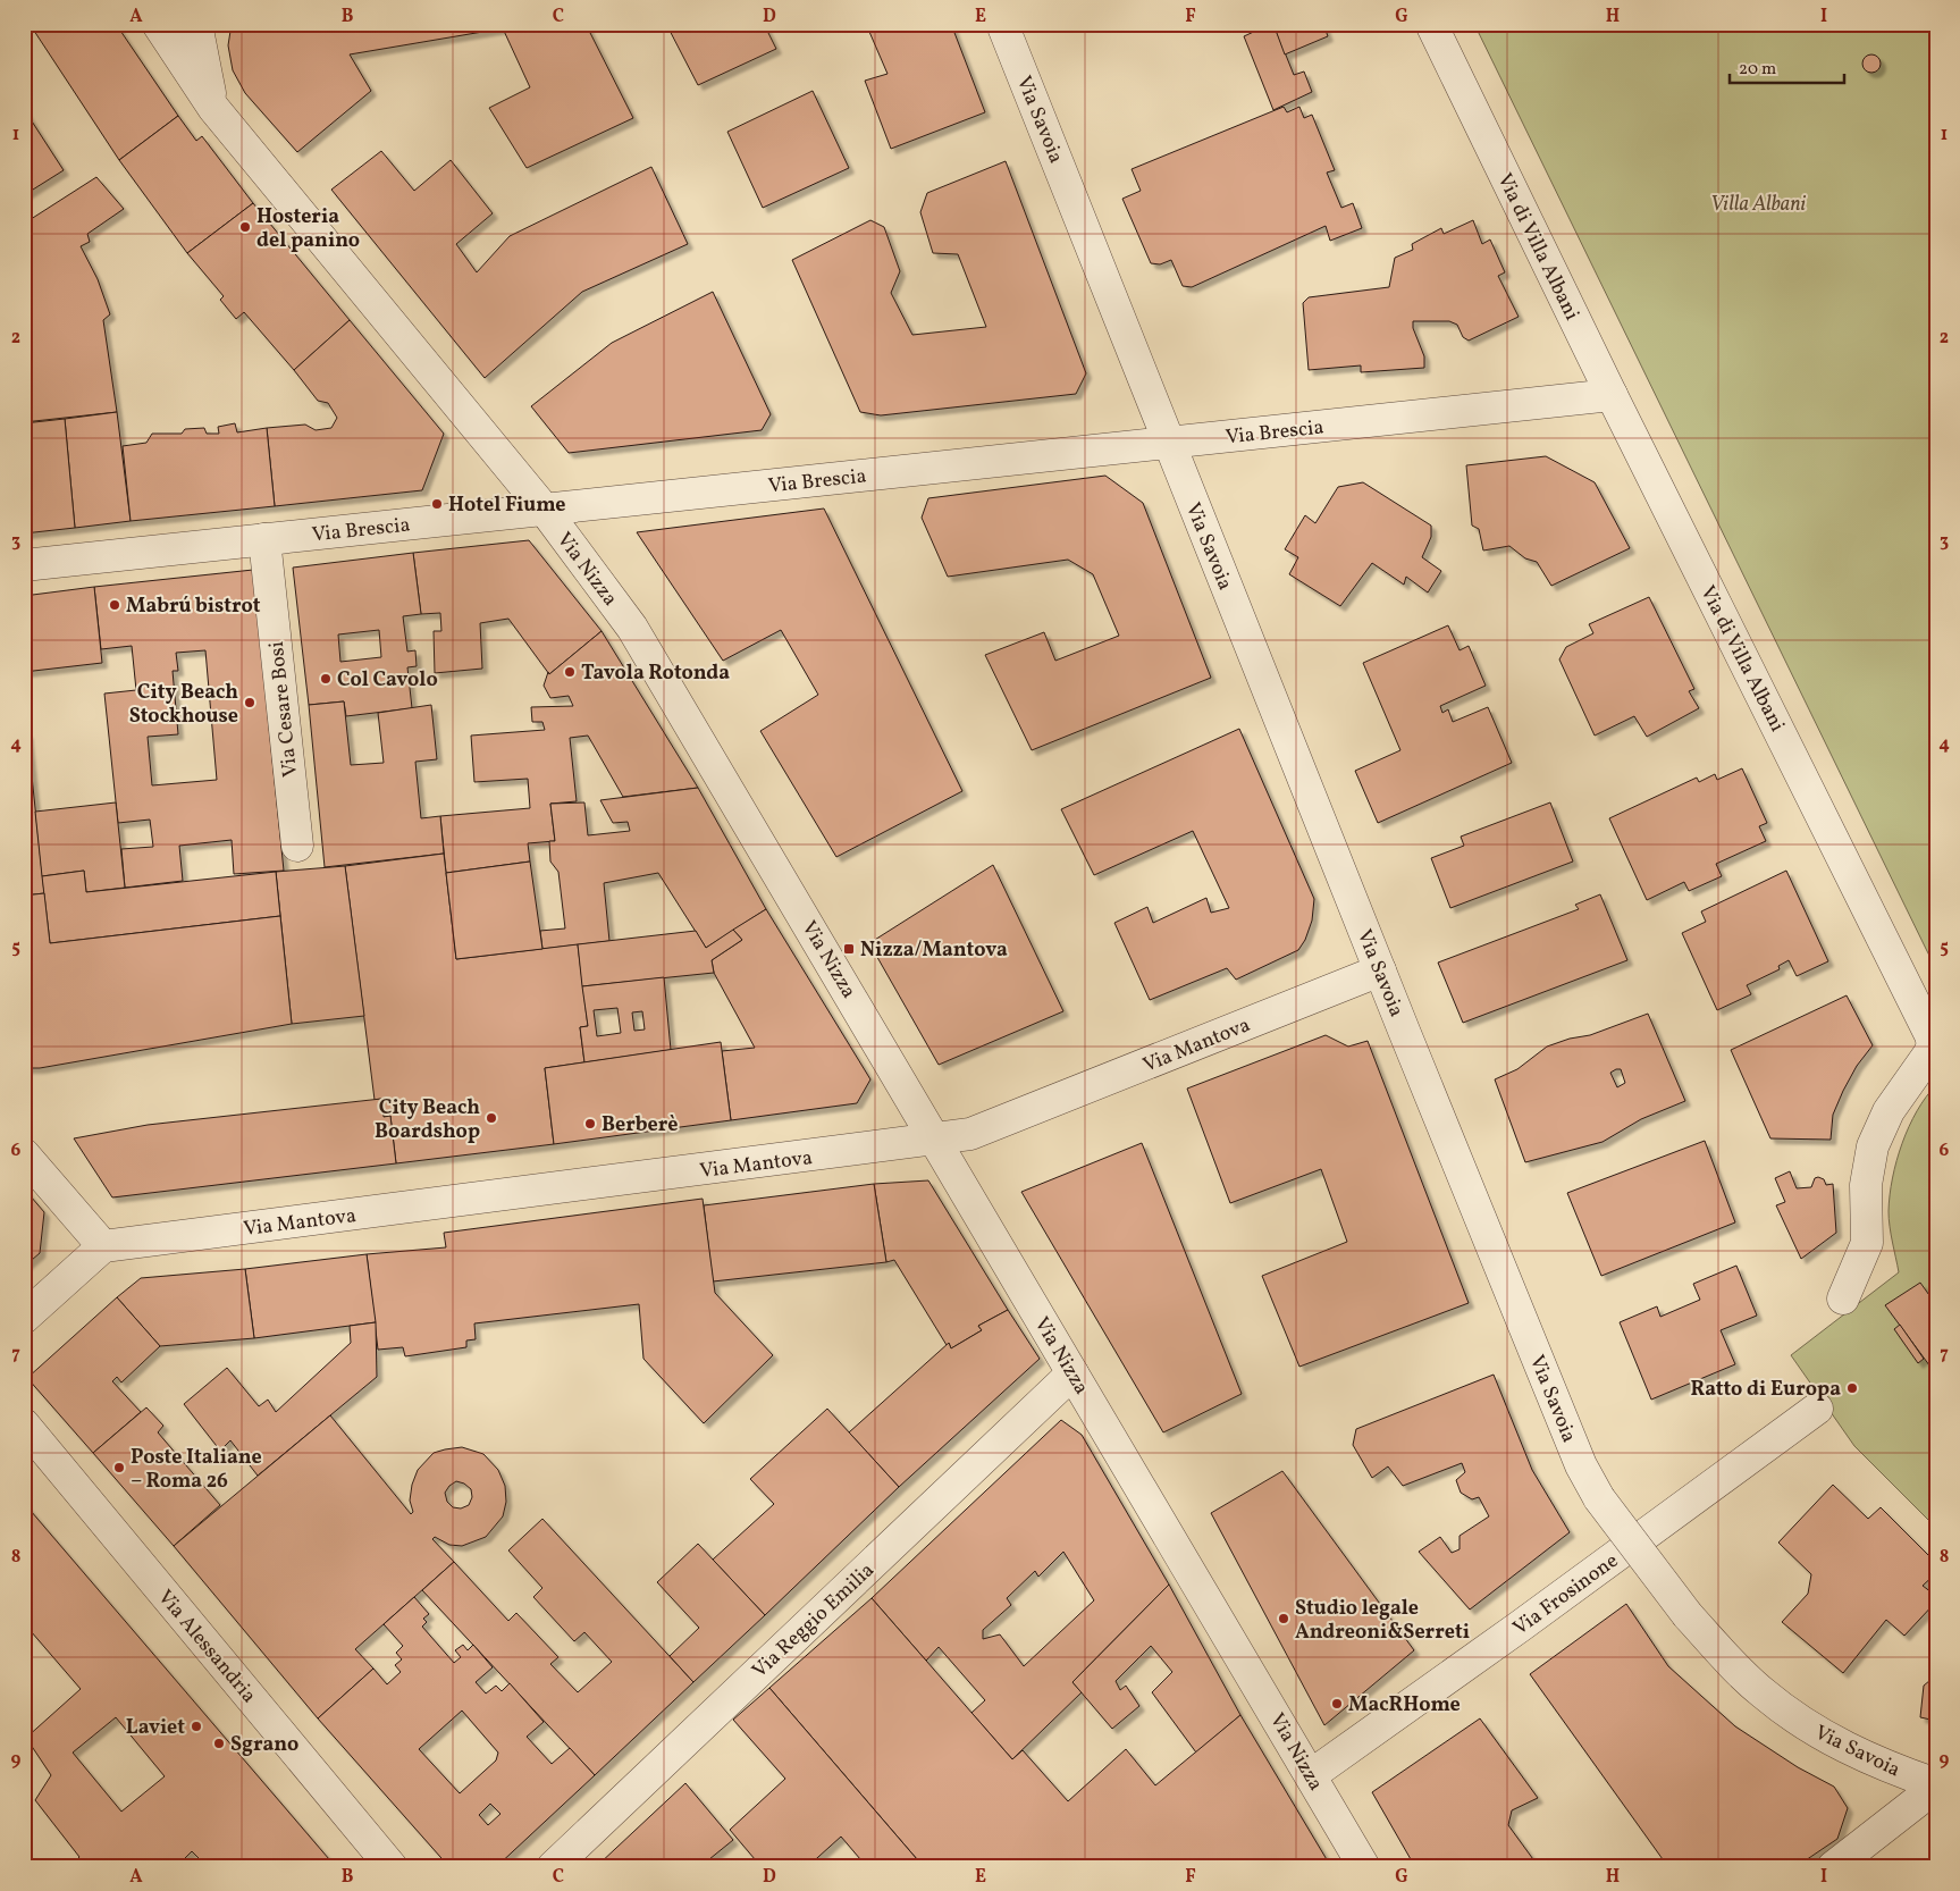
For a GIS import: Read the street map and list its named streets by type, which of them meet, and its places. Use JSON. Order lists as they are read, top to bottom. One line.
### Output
{"streets":{"street":["Via Savoia","Via di Villa Albani","Via Brescia","Via Nizza","Via Cesare Bosi","Via Mantova","Via Frosinone","Via Reggio Emilia","Via Alessandria"]},"crossings":[["Via Savoia","Via Brescia"],["Via Savoia","Via Mantova"],["Via di Villa Albani","Via Brescia"],["Via Brescia","Via Nizza"],["Via Brescia","Via Cesare Bosi"],["Via Nizza","Via Mantova"],["Via Nizza","Via Frosinone"],["Via Nizza","Via Reggio Emilia"]],"parks":["Villa Albani"],"places":{"other":["Hosteria del panino","Hotel Fiume","Mabrú bistrot","Tavola Rotonda","Col Cavolo","City Beach Stockhouse","City Beach Boardshop","Berberè","Ratto di Europa","Poste Italiane – Roma 26","Studio legale Andreoni&Serreti","MacRHome","Laviet","Sgrano"],"transit":["Nizza/Mantova"]},"scale_bar":"20 m","grid":{"columns":["A","B","C","D","E","F","G","H","I"],"rows":["1","2","3","4","5","6","7","8","9"]}}
